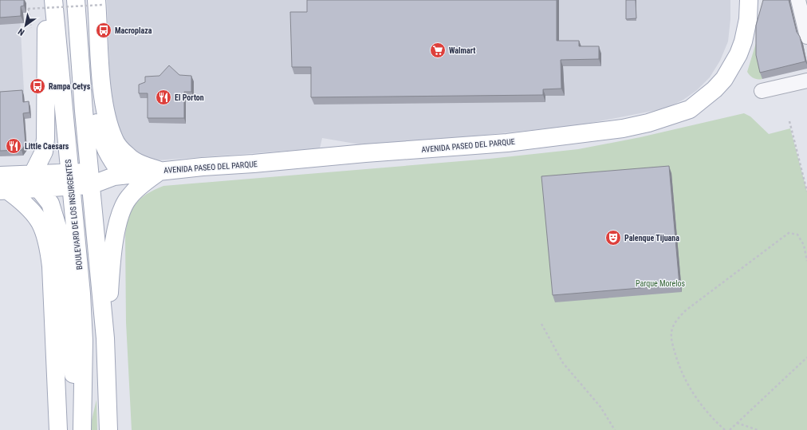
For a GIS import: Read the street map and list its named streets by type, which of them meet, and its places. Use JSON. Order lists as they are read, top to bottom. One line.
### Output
{"streets":{"main road":["AVENIDA PASEO DEL PARQUE","BOULEVARD DE LOS INSURGENTES"]},"crossings":[["AVENIDA PASEO DEL PARQUE","BOULEVARD DE LOS INSURGENTES"]],"parks":["Parque Morelos"],"places":{"bus stop":["Macroplaza","Rampa Cetys"],"supermarket":["Walmart"],"restaurant":["El Porton","Little Caesars"],"theatre":["Palenque Tijuana"]},"north":"bottom left"}
